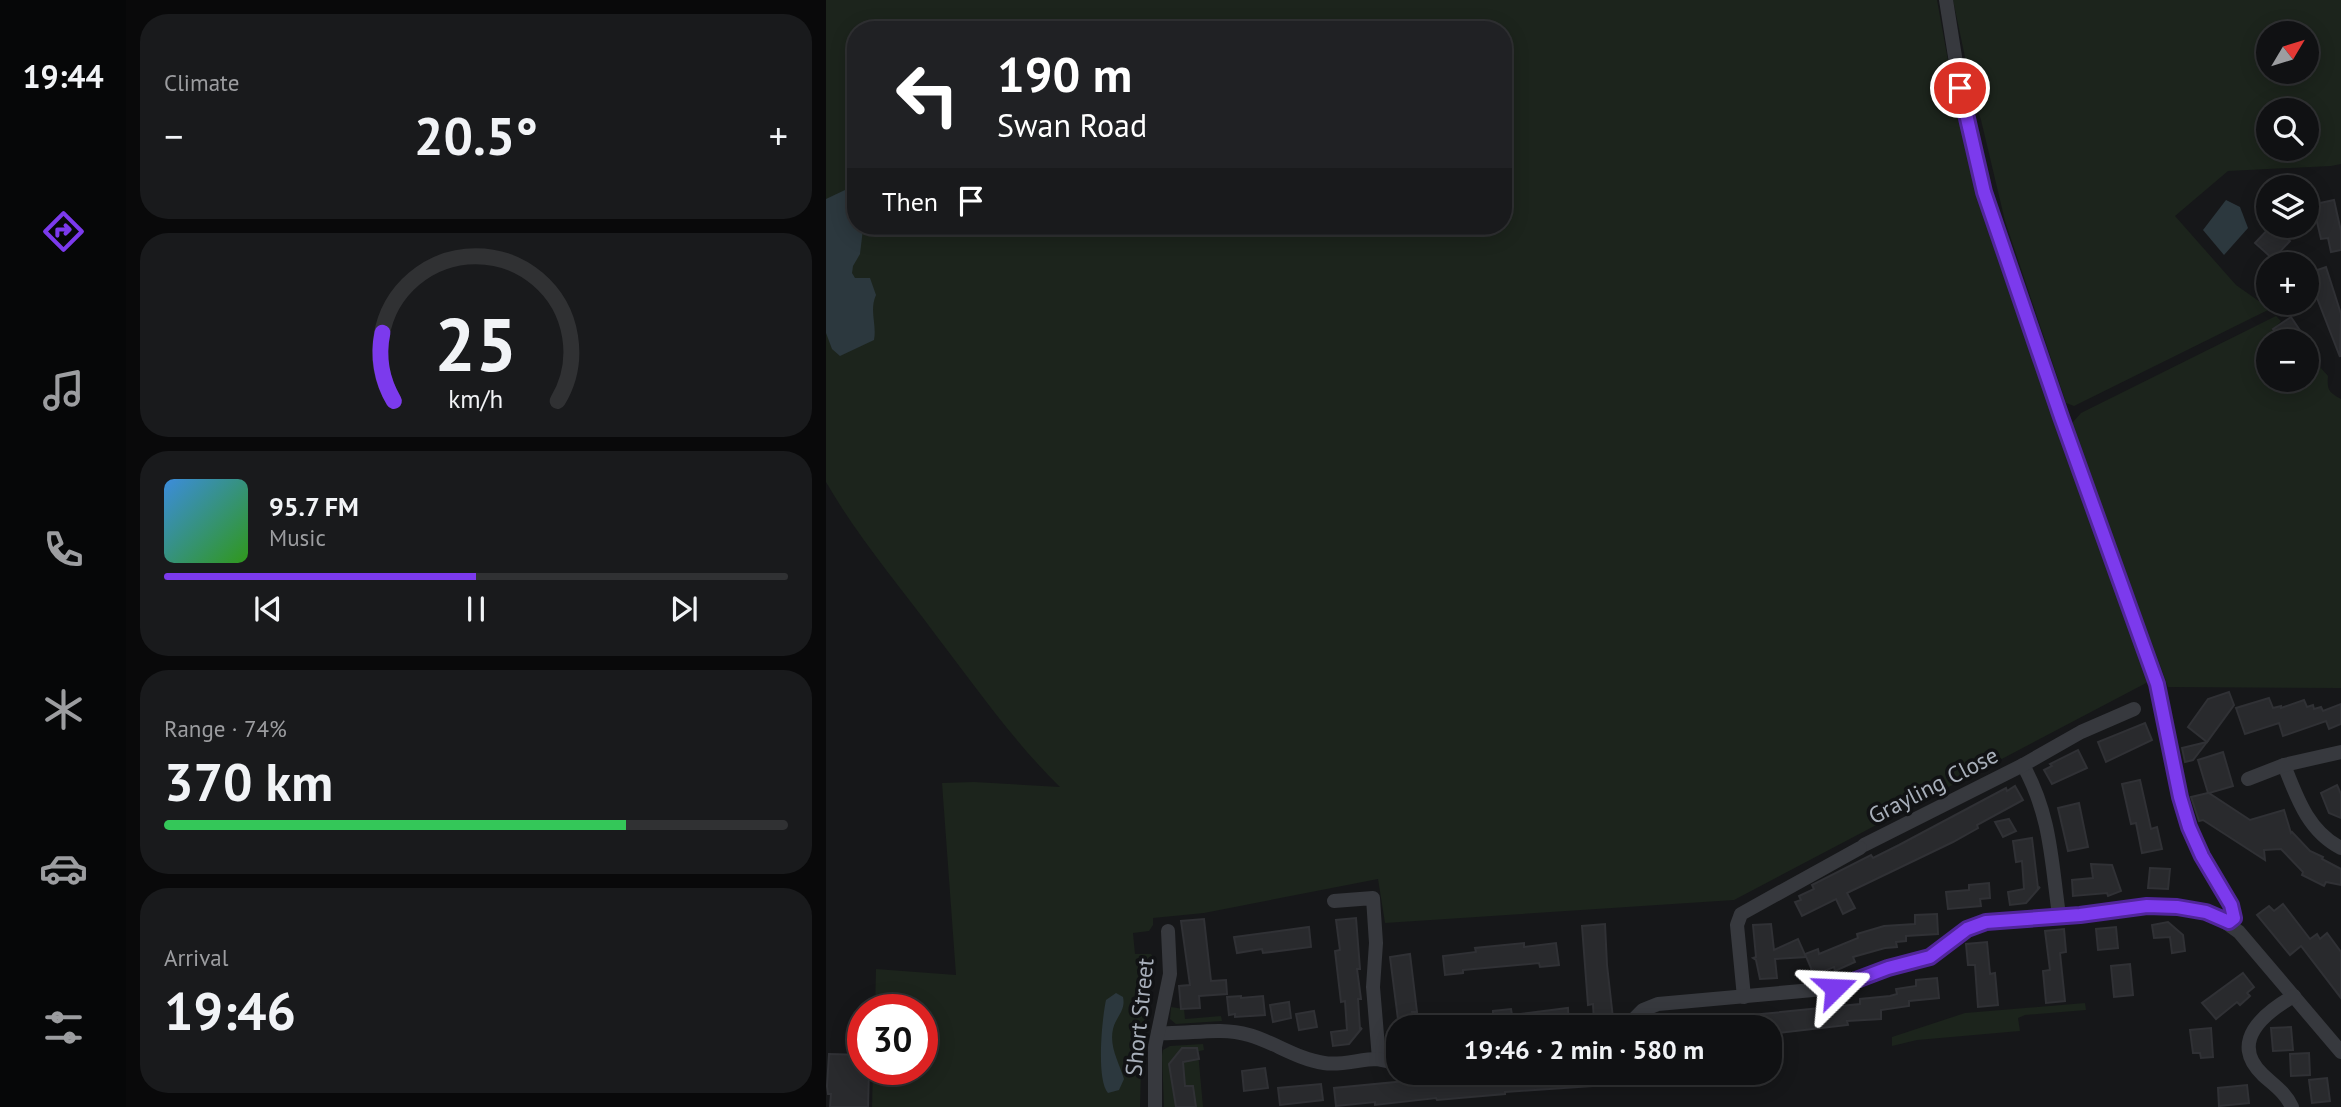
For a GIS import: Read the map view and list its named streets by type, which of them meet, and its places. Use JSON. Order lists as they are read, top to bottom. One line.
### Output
{"streets":{"street":["Grayling Close","Short Street"]},"north":"top right","page":{"tabs":"19:44","tile":["Climate",["Range · 74%","370 km"],["Arrival","19:46"]],"map_buttons":["+","−"],"turn":["190 m","Swan Road"],"heat":["−","20.5°","+"],"then":"Then","song":["95.7 FM","Music"],"limit":"30","trip":"19:46 · 2 min · 580 m","gauge":["25","km/h"]}}
